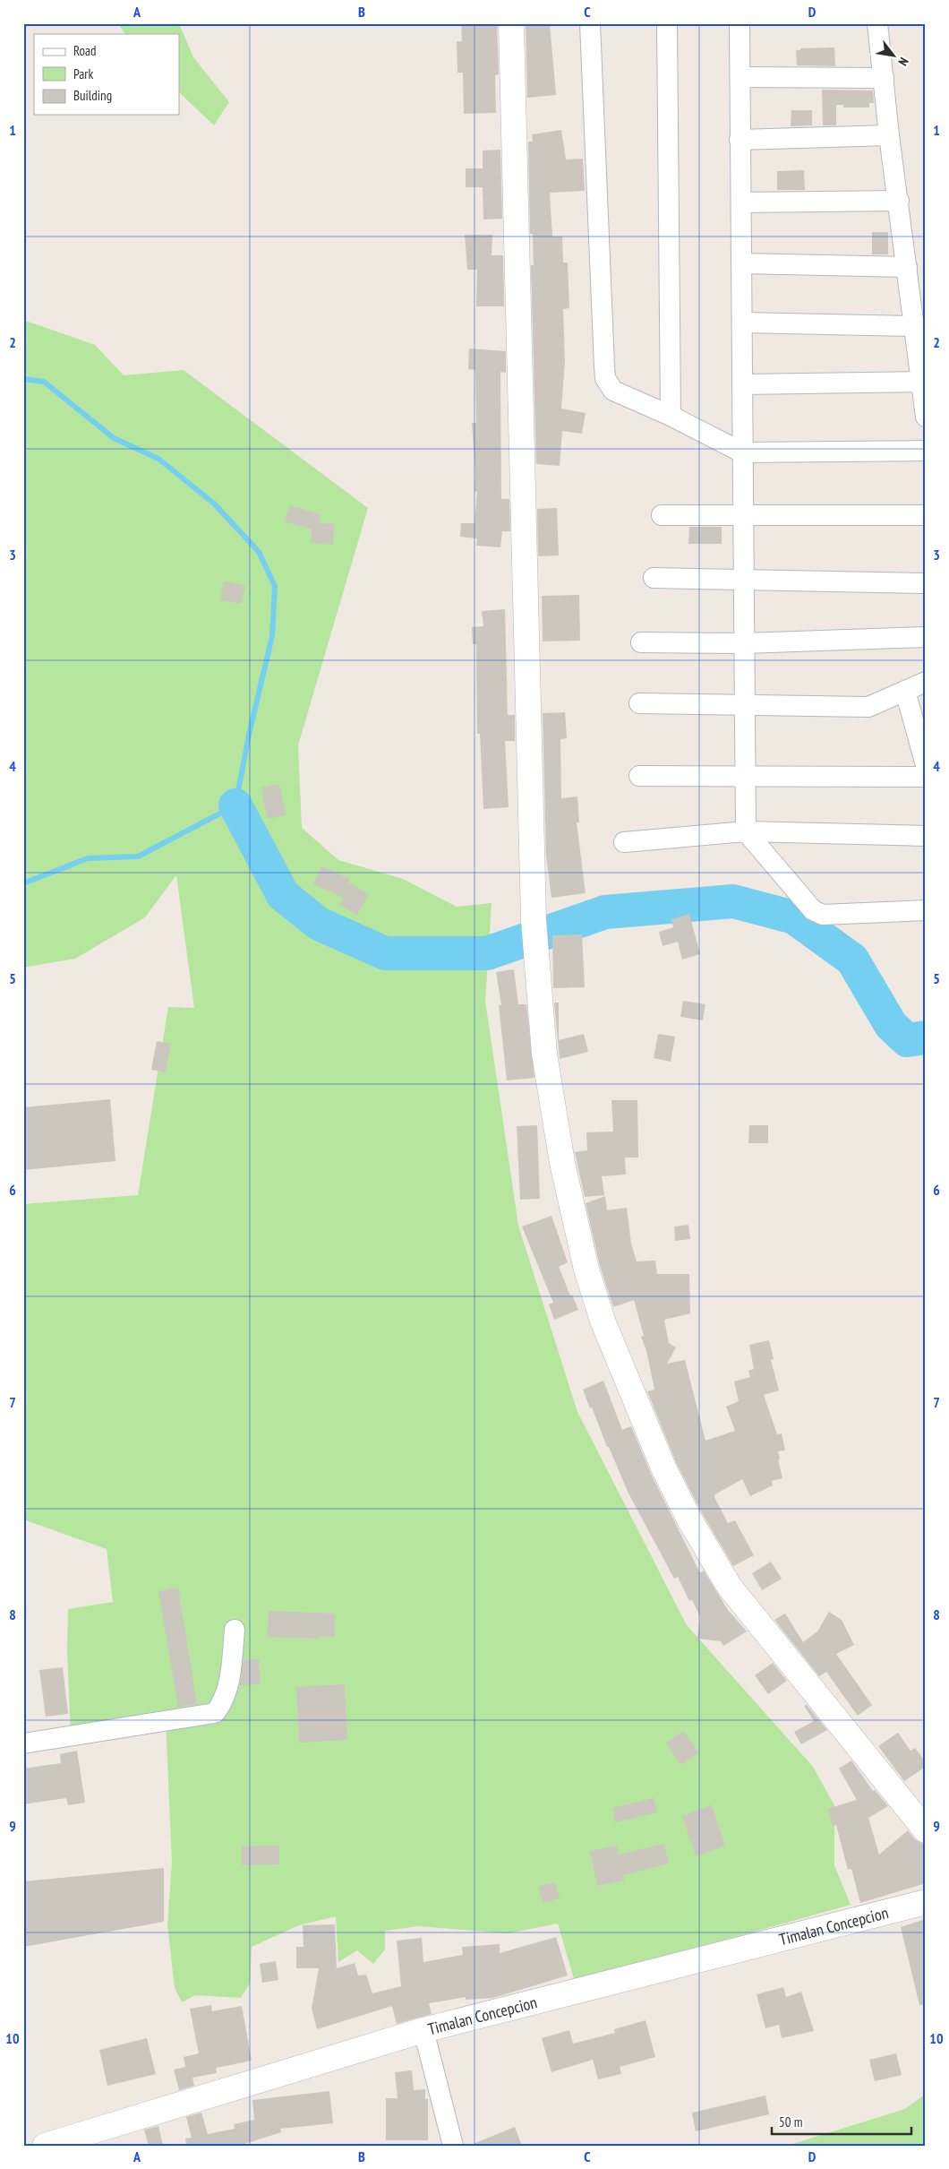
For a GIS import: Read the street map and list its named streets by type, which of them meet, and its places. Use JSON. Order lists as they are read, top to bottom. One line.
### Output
{"streets":{"street":["Timalan Concepcion"]},"legend":["Road","Park","Building"],"scale_bar":"50 m","north":"bottom right","grid":{"columns":["A","B","C","D"],"rows":["1","2","3","4","5","6","7","8","9","10"]}}
